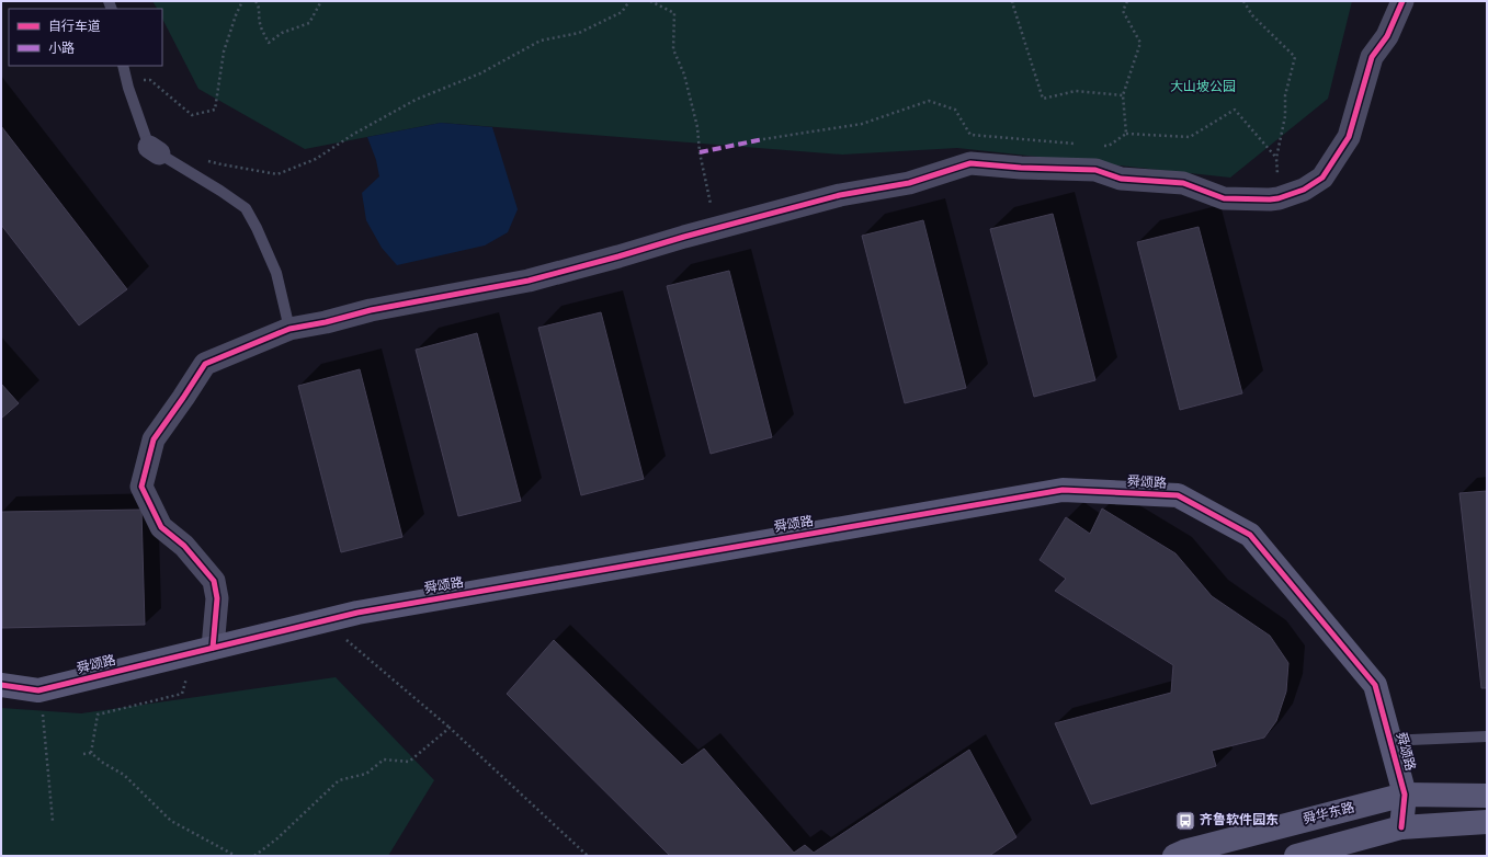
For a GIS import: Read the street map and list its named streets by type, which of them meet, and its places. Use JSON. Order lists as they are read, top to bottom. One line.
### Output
{"streets":{"street":["舜颂路","舜华东路"]},"crossings":[["舜颂路","舜华东路"]],"parks":["大山坡公园"],"places":{"bus stop":["齐鲁软件园东"]},"legend":["自行车道","小路"]}
